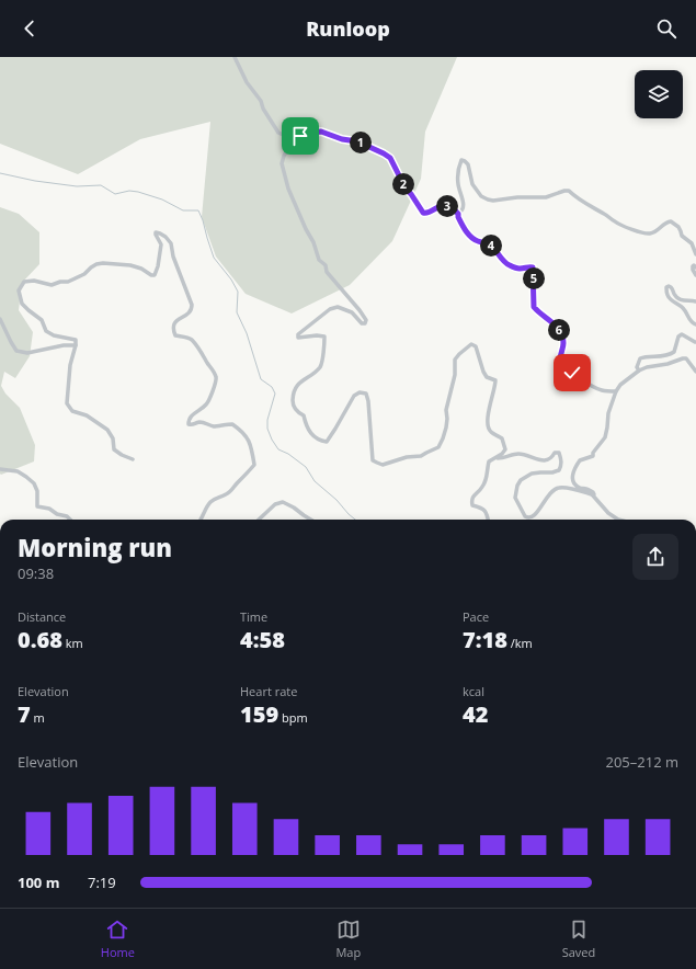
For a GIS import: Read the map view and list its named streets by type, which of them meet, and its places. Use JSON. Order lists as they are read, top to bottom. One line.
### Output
{"page":{"header":"Runloop","pins":["1","2","3","4","5","6"],"heading":["Morning run","09:38"],"stats":[["Distance","0.68 km"],["Time","4:58"],["Pace","7:18 /km"],["Elevation","7 m"],["Heart rate","159 bpm"],["kcal","42"]],"chart":["Elevation","205–212 m"],"list":[{"name":"100 m","note":"7:19"}],"tabs":["Home","Map","Saved"]}}
